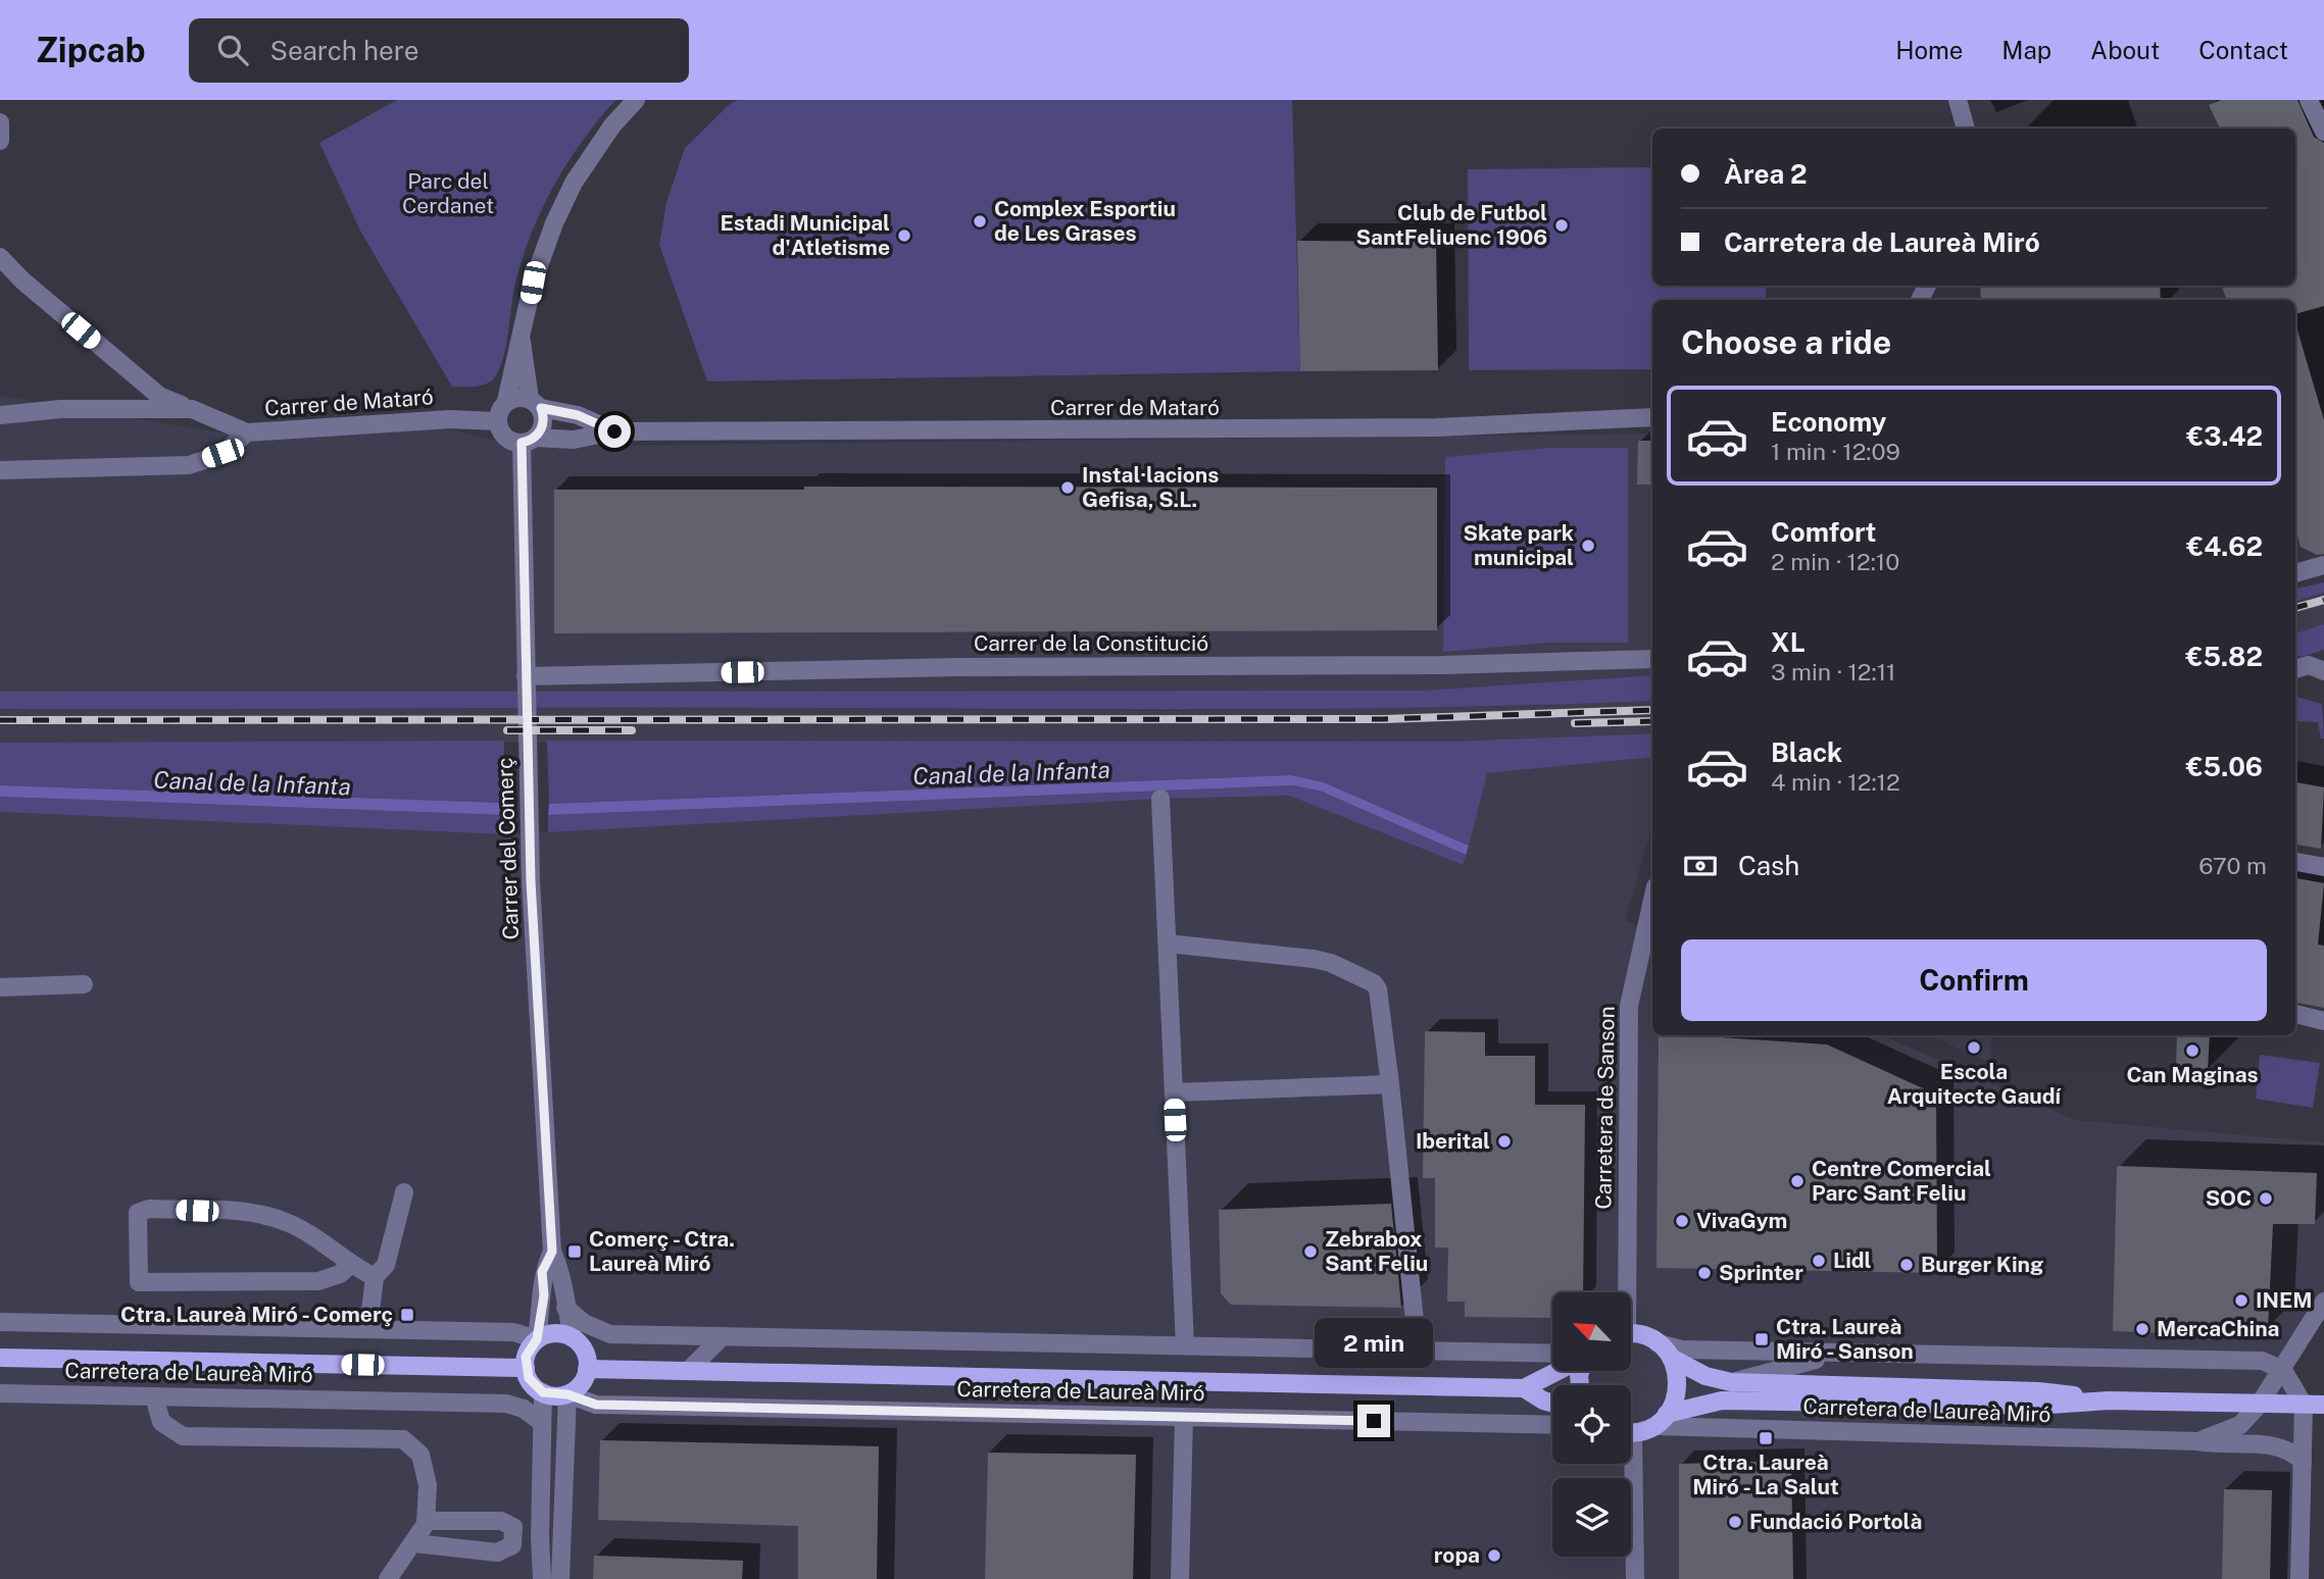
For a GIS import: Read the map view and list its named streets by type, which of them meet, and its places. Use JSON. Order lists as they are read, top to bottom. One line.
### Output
{"streets":{"main road":["Carretera de Laureà Miró"],"street":["Carrer de Mataró","Carrer de la Constitució","Carrer del Comerç","Carretera de Sanson"]},"crossings":[["Carrer de Mataró","Carrer del Comerç"],["Carrer de la Constitució","Carrer del Comerç"],["Carrer del Comerç","Carretera de Laureà Miró"]],"water":["Canal de la Infanta"],"parks":["Parc del Cerdanet"],"places":{"other":["Complex Esportiu de Les Grases","Club de Futbol SantFeliuenc 1906","Estadi Municipal d'Atletisme","Instal·lacions Gefisa, S.L.","Skate park municipal","Escola Arquitecte Gaudí","Can Maginas","Iberital","Centre Comercial Parc Sant Feliu","SOC","VivaGym","Zebrabox Sant Feliu","Lidl","Burger King","Sprinter","INEM","MercaChina","Fundació Portolà","ropa"],"transit":["Comerç - Ctra. Laureà Miró","Ctra. Laureà Miró - Comerç","Ctra. Laureà Miró - Sanson","Ctra. Laureà Miró - La Salut"]},"north":"top left","page":{"header":"Zipcab","search":"Search here","nav":["Home","Map","About","Contact"],"banner":["Àrea 2","Carretera de Laureà Miró"],"heading":"Choose a ride","list":[{"name":"Economy","note":"1 min · 12:09","value":"€3.42"},{"name":"Comfort","note":"2 min · 12:10","value":"€4.62"},{"name":"XL","note":"3 min · 12:11","value":"€5.82"},{"name":"Black","note":"4 min · 12:12","value":"€5.06"}],"pay":["Cash","670 m"],"buttons":"Confirm","bubble":"2 min"}}
